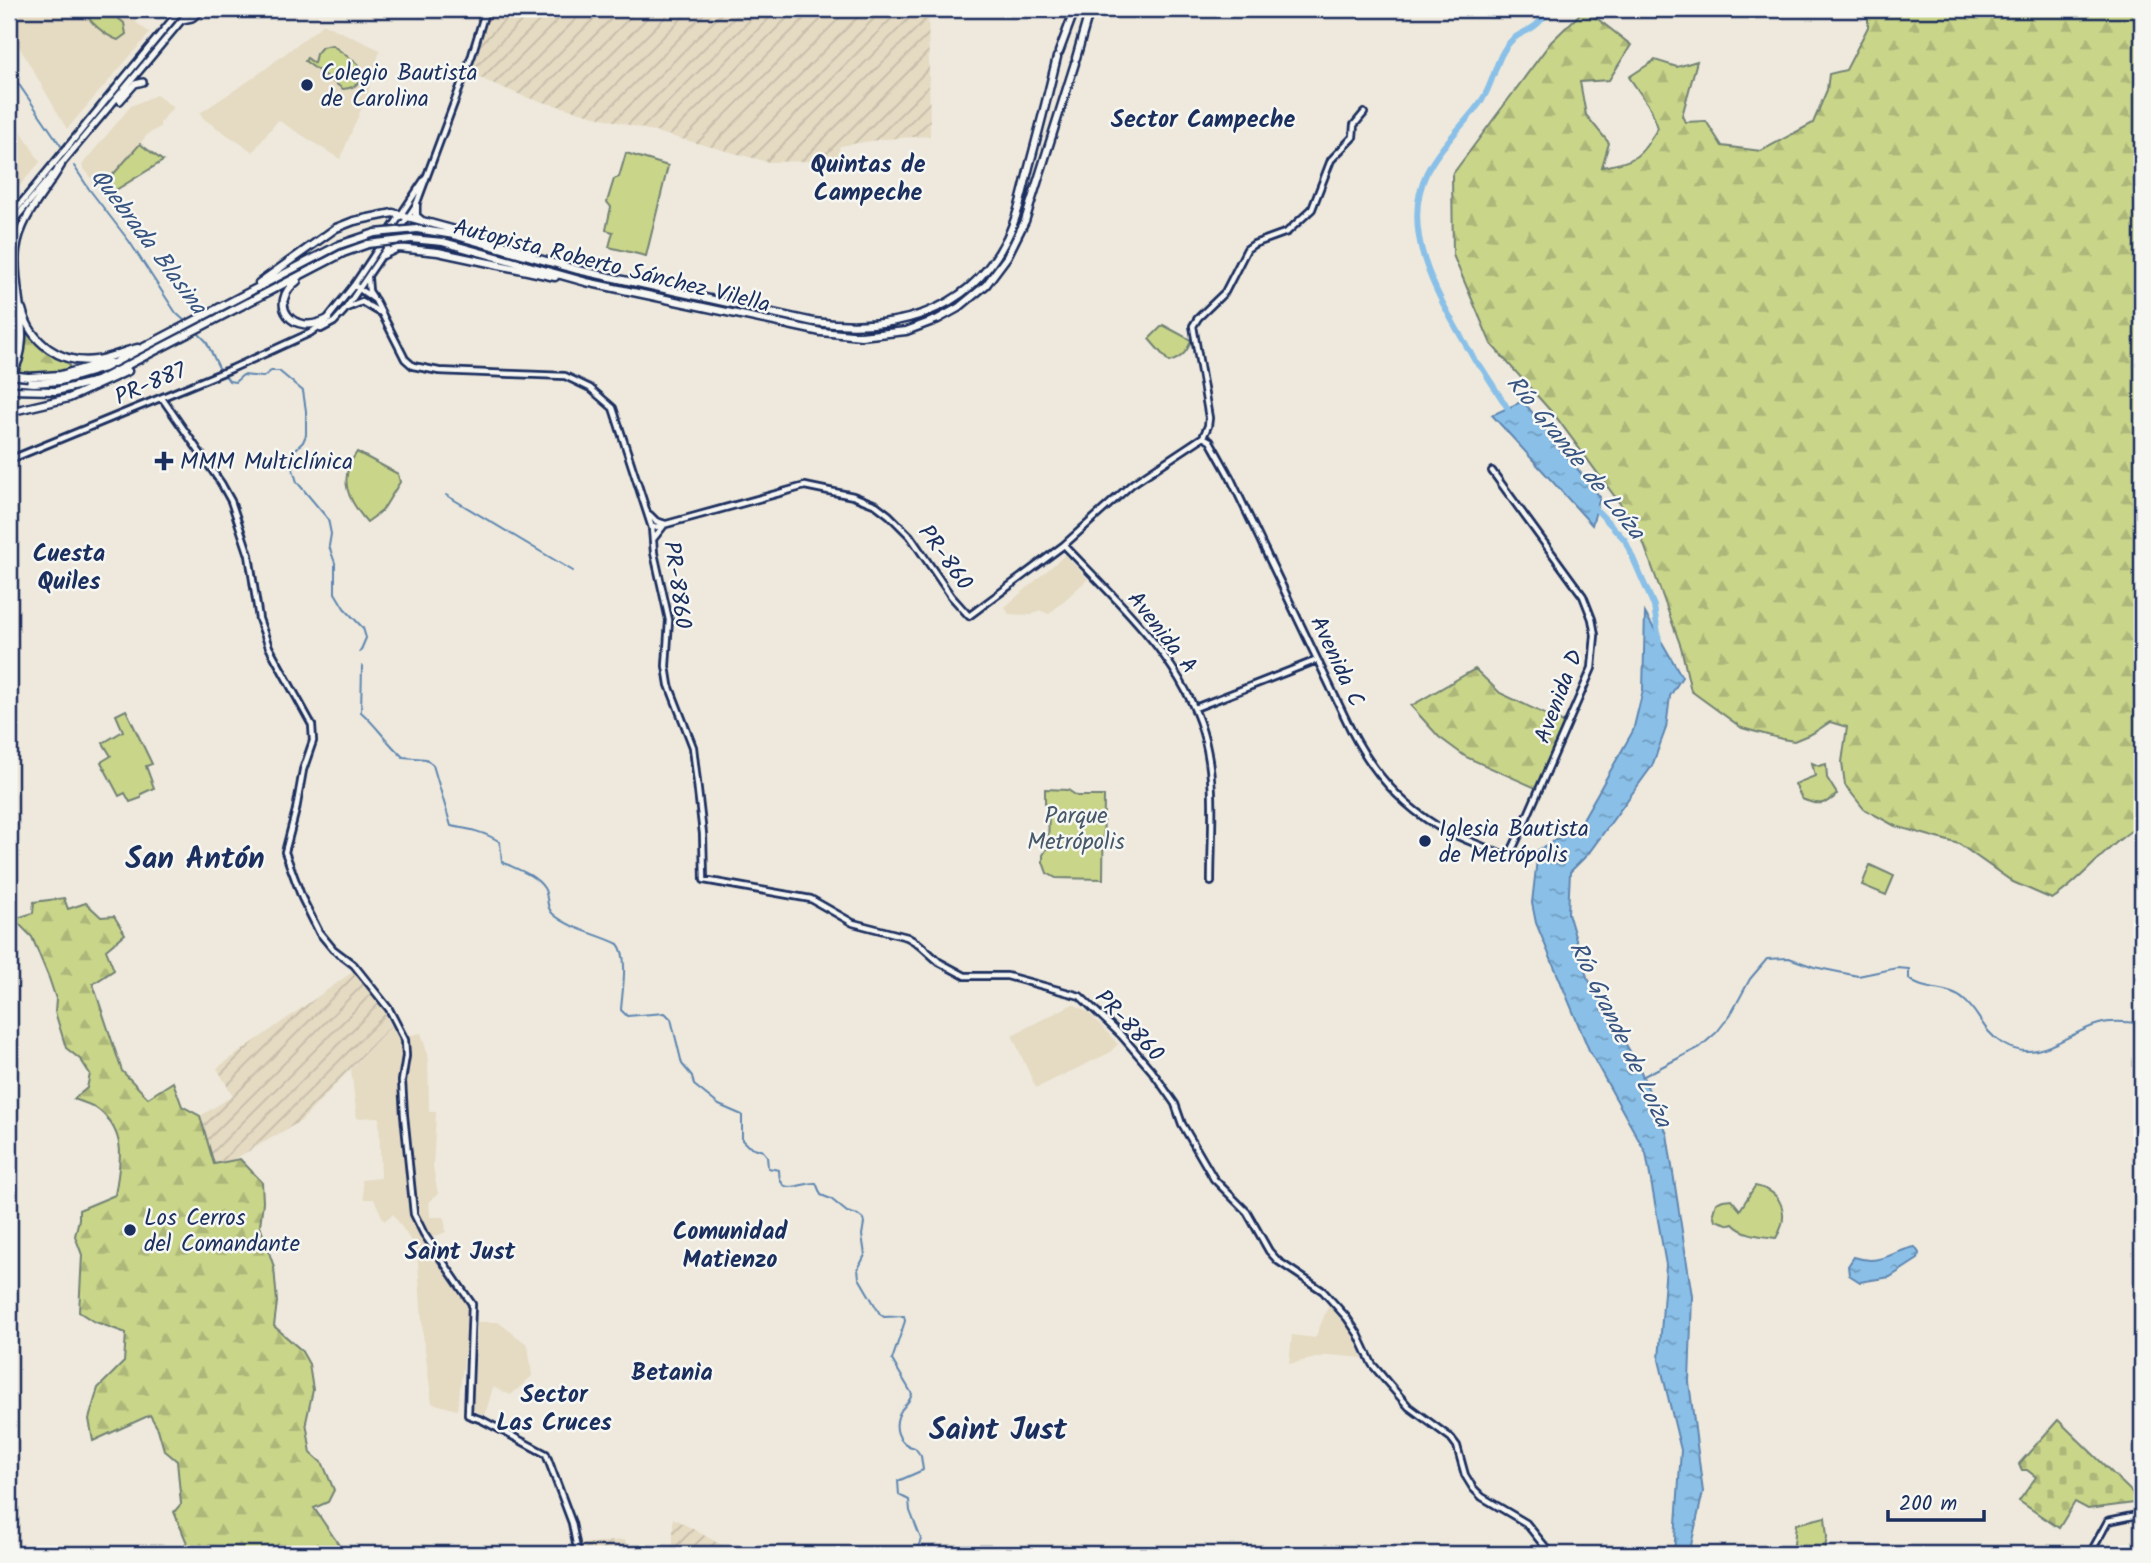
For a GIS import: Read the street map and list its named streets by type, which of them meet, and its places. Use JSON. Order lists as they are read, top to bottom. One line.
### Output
{"streets":{"highway":["Autopista Roberto Sánchez Vilella"],"street":["PR-887","PR-860","PR-8860","Avenida A","Avenida C","Avenida D"]},"crossings":[["PR-860","PR-8860"],["PR-860","Avenida A"],["PR-860","Avenida C"],["Avenida C","Avenida D"]],"districts":["Sector Campeche","Quintas de Campeche","Cuesta Quiles","San Antón","Comunidad Matienzo","Saint Just","Betania","Sector Las Cruces","Saint Just"],"water":["Quebrada Blasina","Río Grande de Loíza"],"parks":["Parque Metrópolis"],"places":{"other":["Colegio Bautista de Carolina","Iglesia Bautista de Metrópolis","Los Cerros del Comandante"],"health":["MMM Multiclínica"]},"scale_bar":"200 m"}
